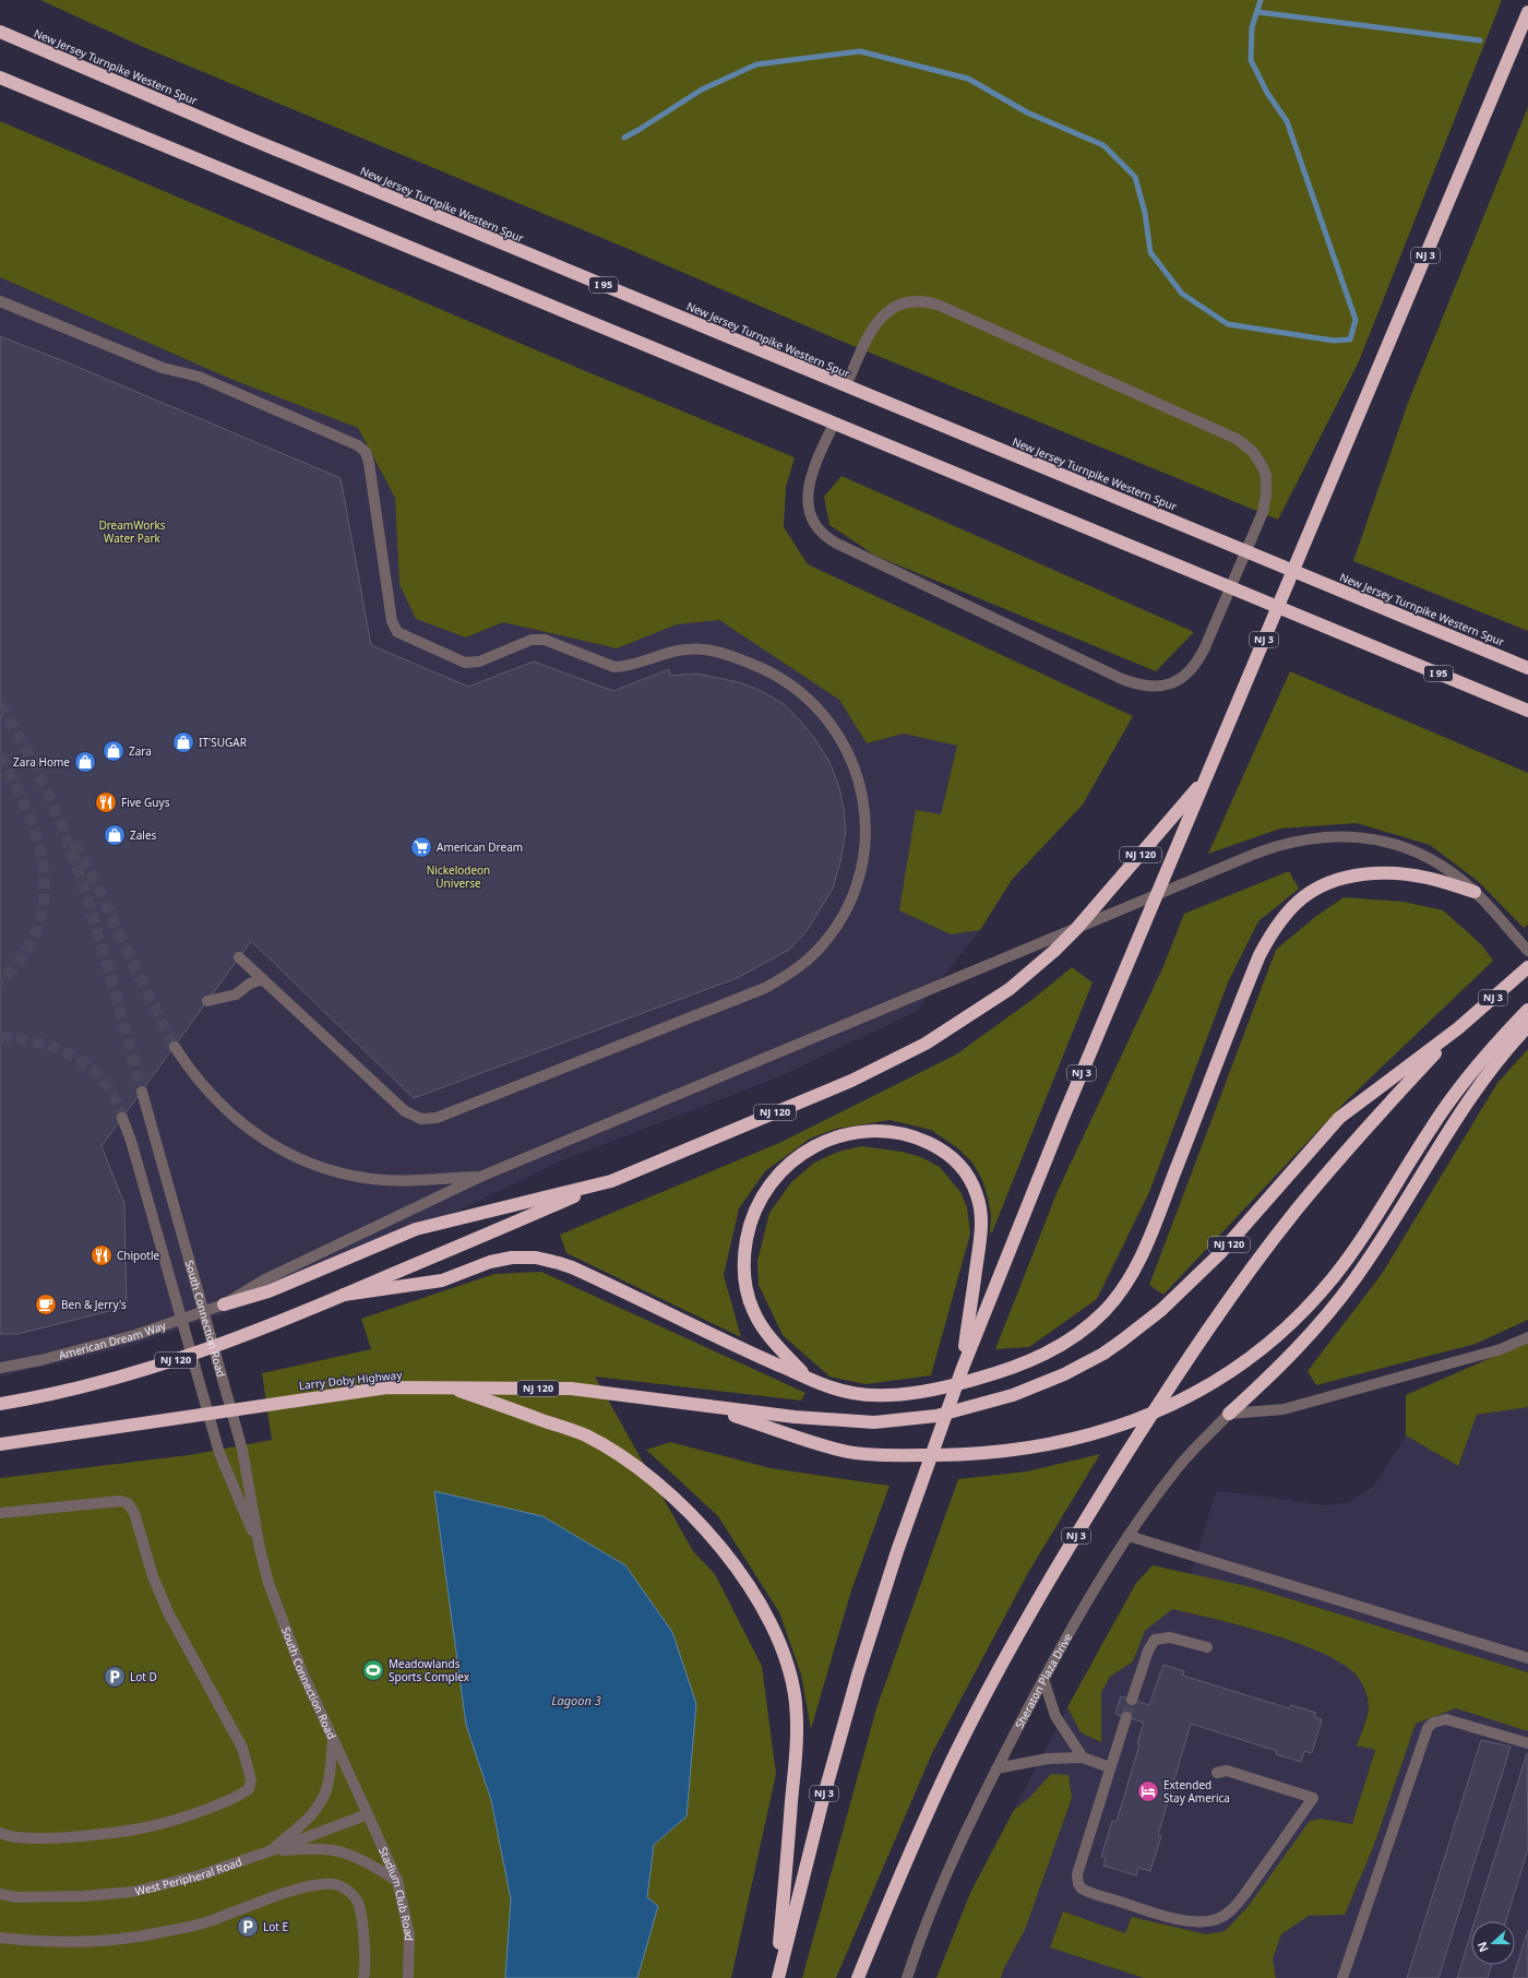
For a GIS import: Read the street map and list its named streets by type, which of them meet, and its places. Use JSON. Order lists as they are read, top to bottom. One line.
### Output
{"streets":{"highway":["New Jersey Turnpike Western Spur","NJ 3","I 95","NJ 120","Larry Doby Highway"],"street":["South Connection Road","American Dream Way","Sheraton Plaza Drive","West Peripheral Road","Stadium Club Road"]},"crossings":[["NJ 3","NJ 120"],["NJ 120","Larry Doby Highway"],["South Connection Road","West Peripheral Road"],["South Connection Road","Stadium Club Road"],["West Peripheral Road","Stadium Club Road"]],"water":["Lagoon 3"],"parks":["DreamWorks Water Park","Nickelodeon Universe"],"places":{"shop":["IT'SUGAR","Zara","Zara Home","Zales"],"restaurant":["Five Guys","Chipotle"],"supermarket":["American Dream"],"cafe":["Ben & Jerry's"],"sports":["Meadowlands Sports Complex"],"parking":["Lot D","Lot E"],"hotel":["Extended Stay America"]},"north":"left"}
